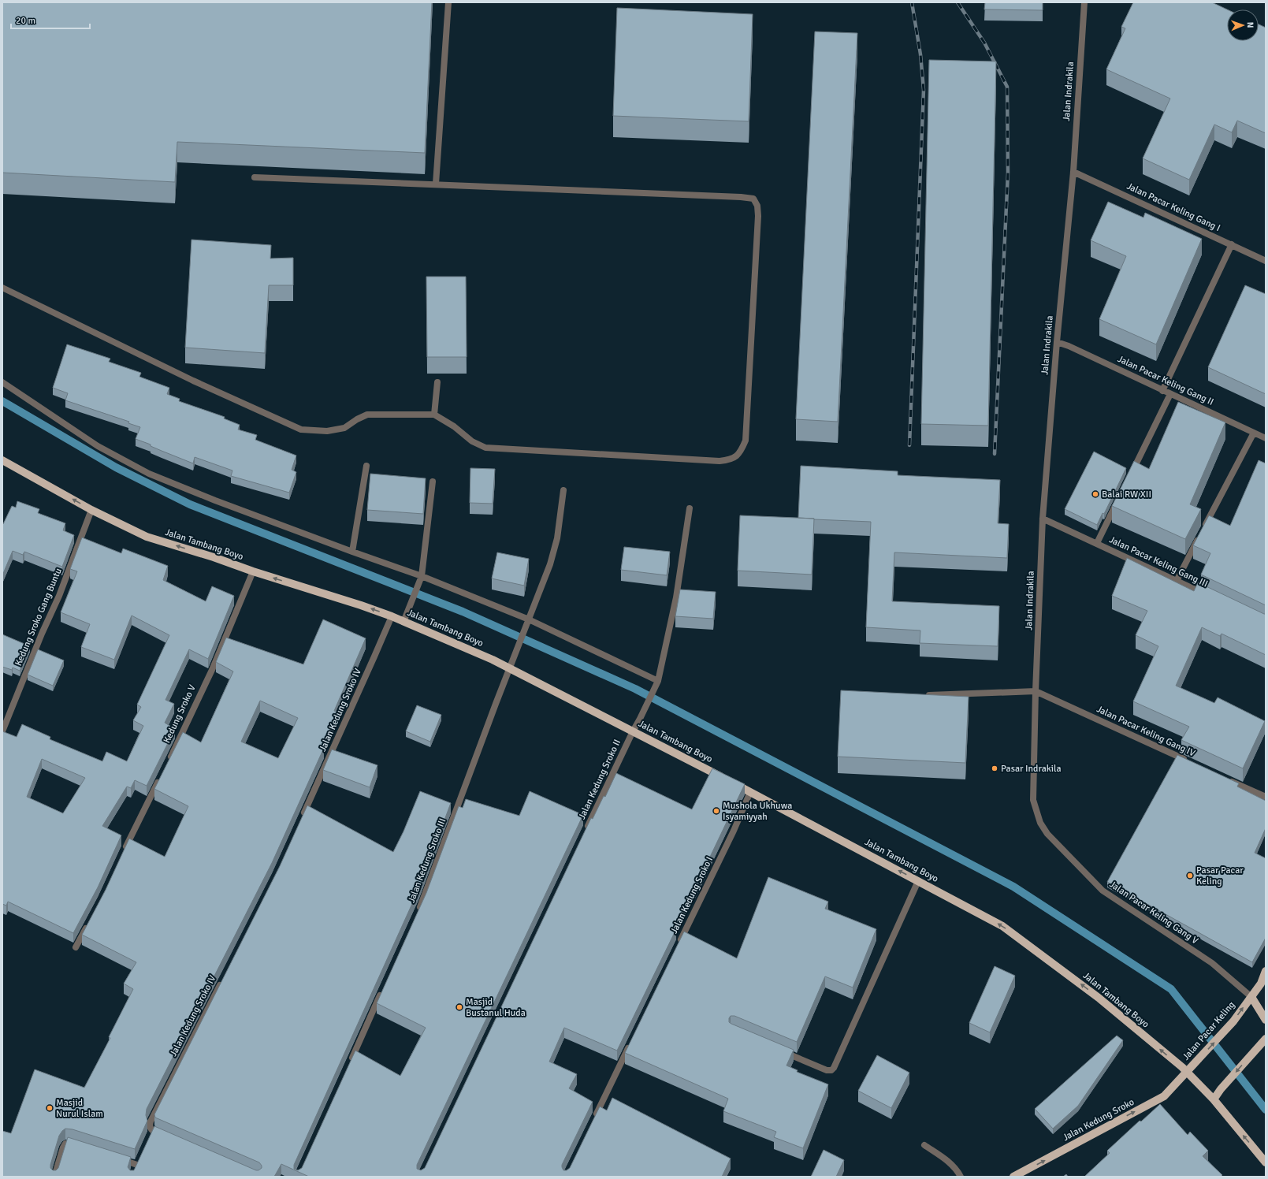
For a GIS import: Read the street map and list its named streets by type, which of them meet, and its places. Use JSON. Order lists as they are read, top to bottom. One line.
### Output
{"streets":{"main road":["Jalan Tambang Boyo","Jalan Pacar Keling","Jalan Kedung Sroko"],"street":["Jalan Indrakila","Jalan Pacar Keling Gang I","Jalan Pacar Keling Gang II","Jalan Pacar Keling Gang III","Kedung Sroko Gang Buntu","Jalan Kedung Sroko IV","Kedung Sroko V","Jalan Pacar Keling Gang IV","Jalan Kedung Sroko II","Jalan Kedung Sroko III","Jalan Kedung Sroko I","Jalan Pacar Keling Gang V"]},"crossings":[["Jalan Indrakila","Jalan Pacar Keling Gang I"],["Jalan Indrakila","Jalan Pacar Keling Gang II"],["Jalan Indrakila","Jalan Pacar Keling Gang III"],["Jalan Indrakila","Jalan Pacar Keling Gang IV"],["Jalan Indrakila","Jalan Pacar Keling Gang V"],["Jalan Tambang Boyo","Kedung Sroko Gang Buntu"],["Jalan Tambang Boyo","Jalan Kedung Sroko IV"],["Jalan Tambang Boyo","Kedung Sroko V"],["Jalan Tambang Boyo","Jalan Kedung Sroko II"],["Jalan Tambang Boyo","Jalan Kedung Sroko III"],["Jalan Tambang Boyo","Jalan Kedung Sroko I"],["Jalan Tambang Boyo","Jalan Pacar Keling"],["Jalan Tambang Boyo","Jalan Kedung Sroko"],["Jalan Pacar Keling Gang IV","Jalan Pacar Keling Gang V"],["Jalan Pacar Keling Gang V","Jalan Pacar Keling"],["Jalan Pacar Keling","Jalan Kedung Sroko"]],"one_way":["Jalan Tambang Boyo","Jalan Kedung Sroko"],"places":["Balai RW XII","Pasar Indrakila","Mushola Ukhuwa Isyamiyyah","Pasar Pacar Keling","Masjid Bustanul Huda","Masjid Nurul Islam"],"scale_bar":"20 m","north":"right"}
